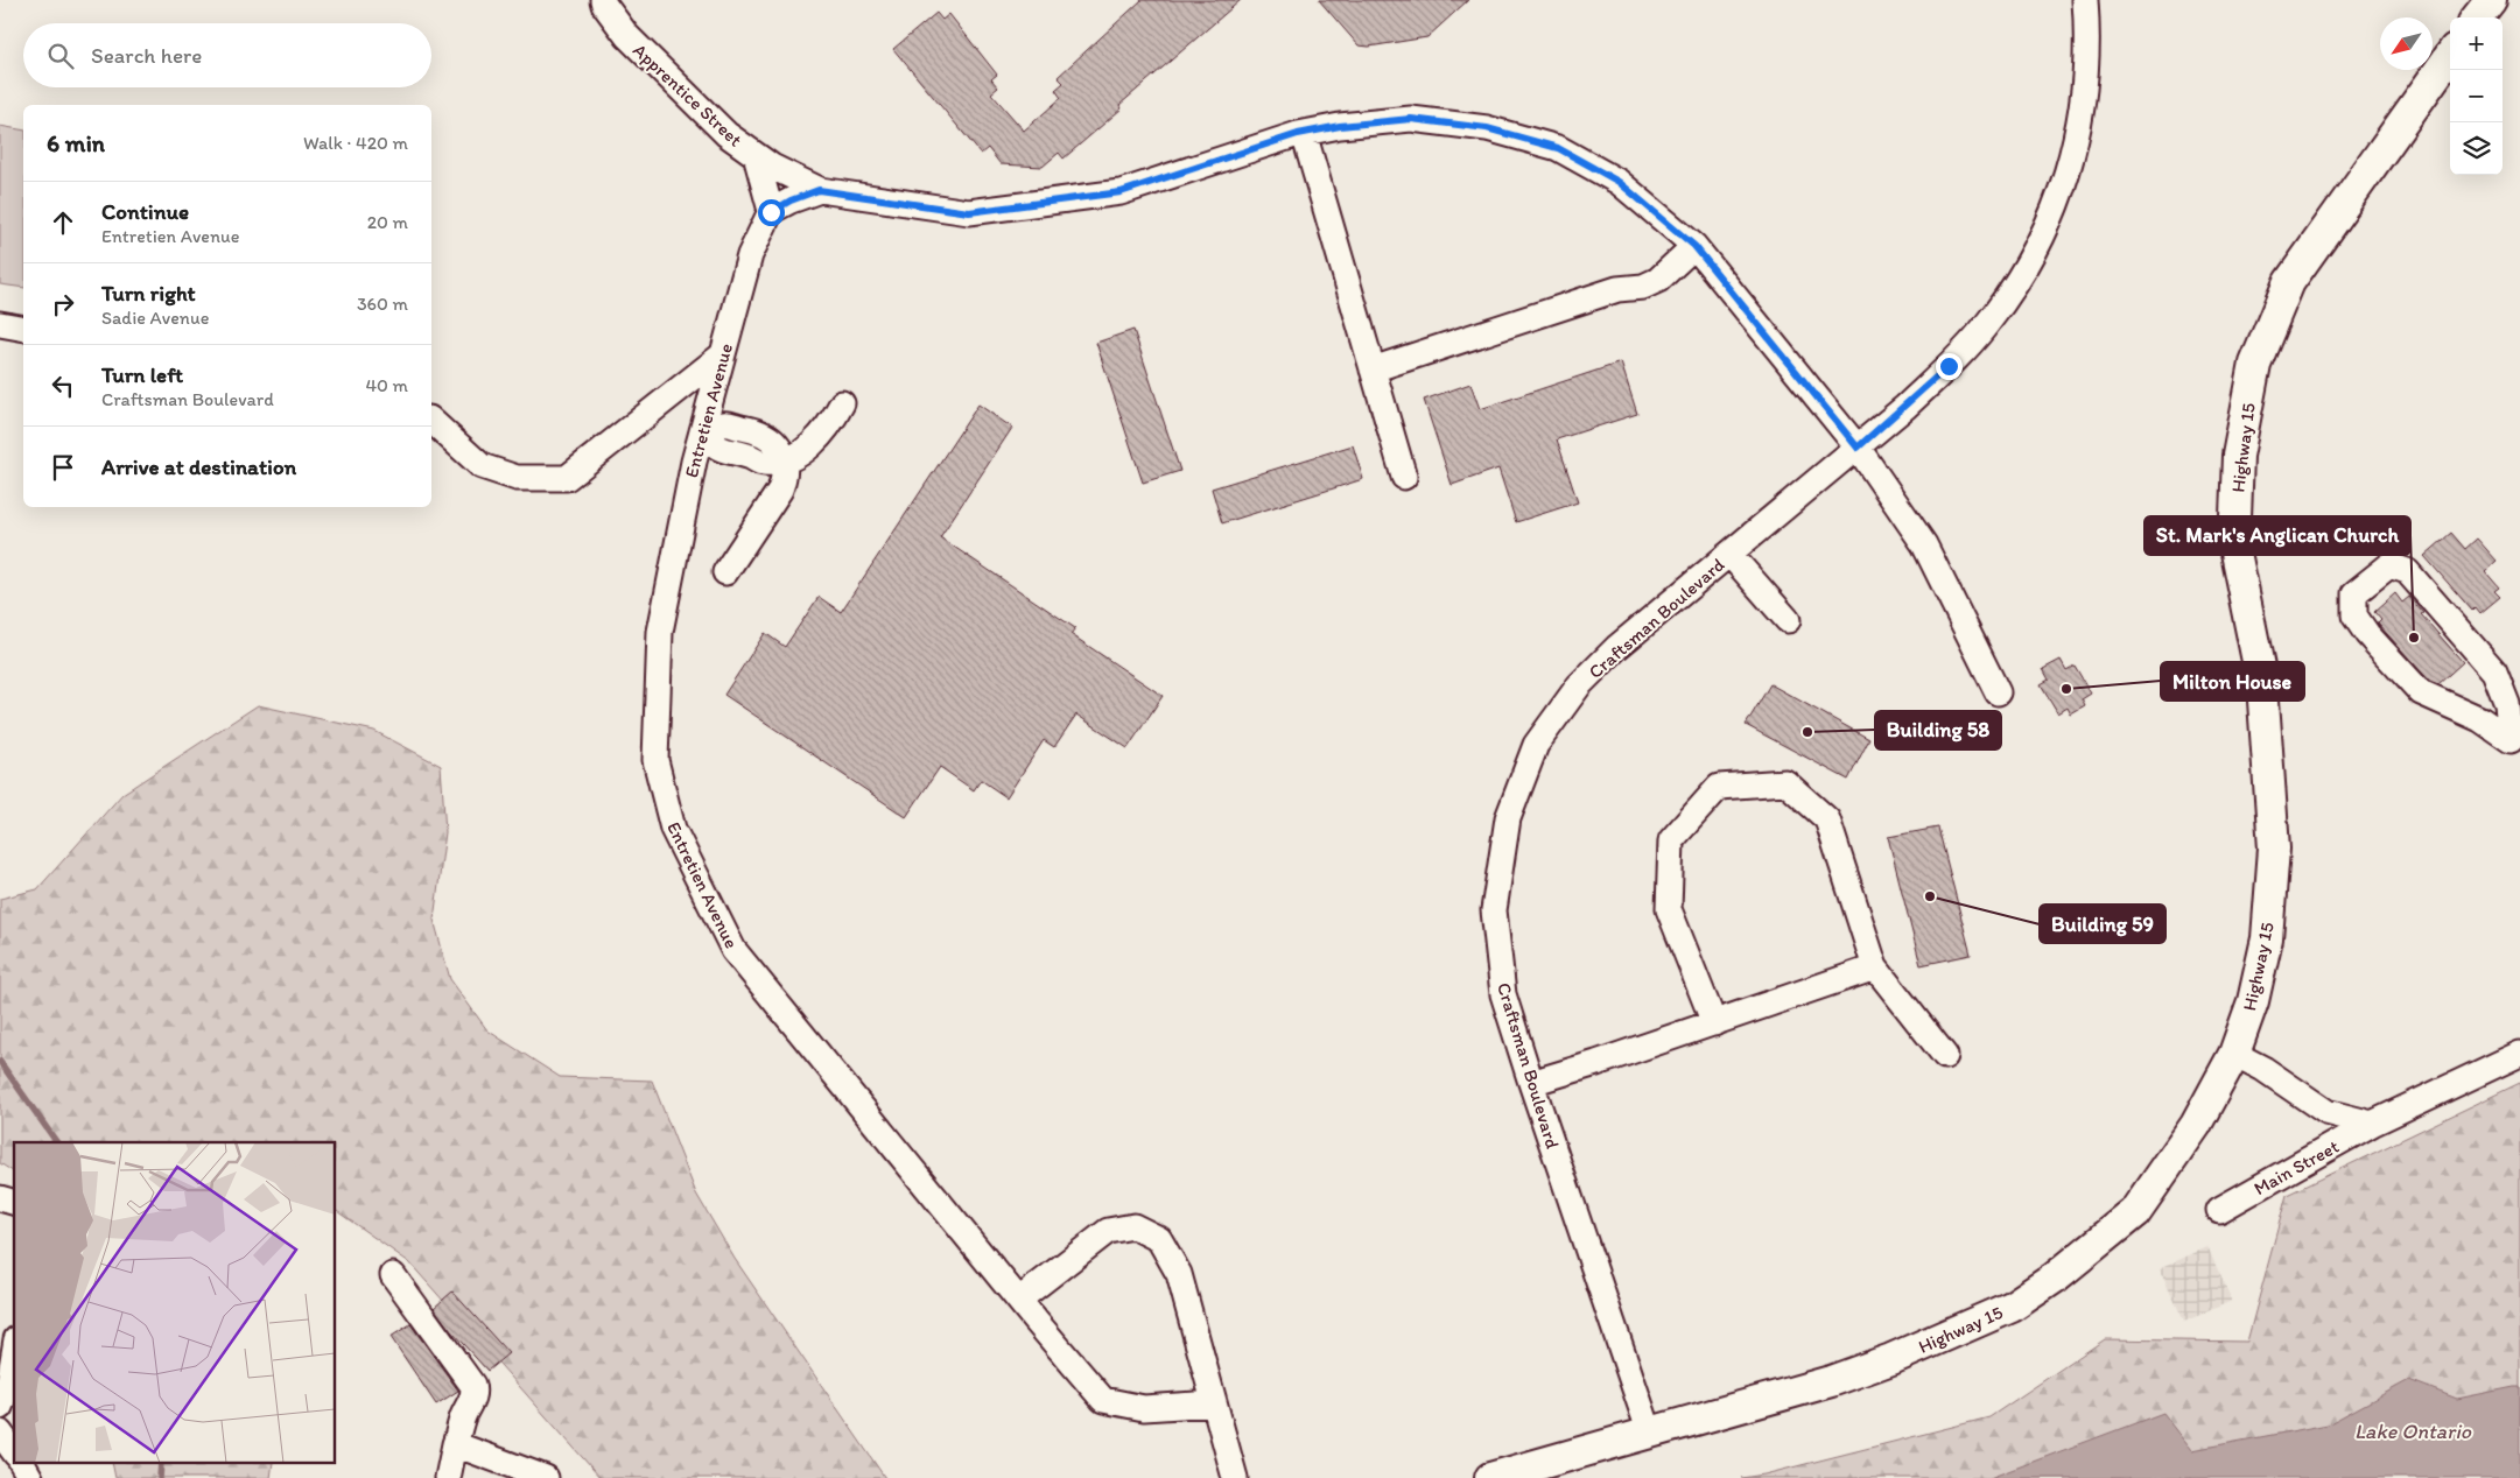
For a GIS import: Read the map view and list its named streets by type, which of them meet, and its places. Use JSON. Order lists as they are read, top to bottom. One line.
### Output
{"streets":{"main road":["Highway 15"],"street":["Apprentice Street","Entretien Avenue","Craftsman Boulevard","Main Street"]},"crossings":[["Highway 15","Craftsman Boulevard"],["Highway 15","Main Street"]],"water":["Lake Ontario"],"places":["St. Mark's Anglican Church","Milton House","Building 58","Building 59"],"north":"bottom left","page":{"map_buttons":["+","−"],"search":"Search here","heading":["6 min","Walk · 420 m"],"list":[["Continue","Entretien Avenue","20 m"],["Turn right","Sadie Avenue","360 m"],["Turn left","Craftsman Boulevard","40 m"],"Arrive at destination"]}}
